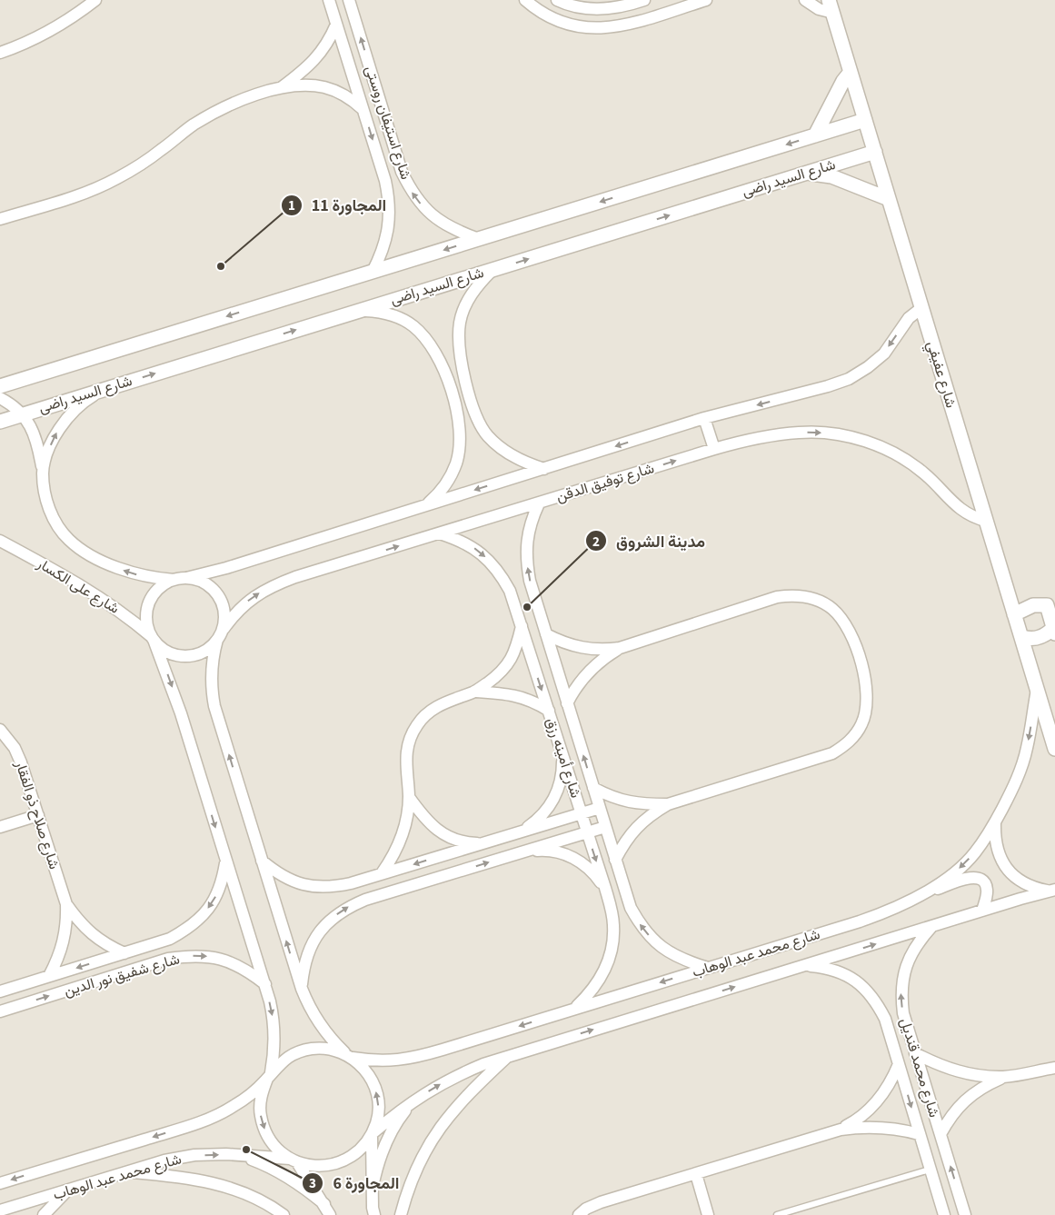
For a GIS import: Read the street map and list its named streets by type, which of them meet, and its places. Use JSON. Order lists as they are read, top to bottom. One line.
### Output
{"streets":{"street":["شارع استيفان روستى","شارع السيد راضى","شارع عفيفي","شارع توفيق الدقن","شارع على الكسار","شارع أمينه رزق","شارع صلاح ذو الفقار","شارع محمد عبد الوهاب","شارع شفيق نور الدين","شارع محمد قنديل"]},"crossings":[["شارع السيد راضى","شارع عفيفي"],["شارع عفيفي","شارع توفيق الدقن"],["شارع عفيفي","شارع محمد عبد الوهاب"],["شارع توفيق الدقن","شارع على الكسار"],["شارع توفيق الدقن","شارع أمينه رزق"],["شارع أمينه رزق","شارع محمد عبد الوهاب"],["شارع صلاح ذو الفقار","شارع شفيق نور الدين"],["شارع محمد عبد الوهاب","شارع محمد قنديل"]],"places":["المجاورة 11","مدينة الشروق","المجاورة 6"]}
